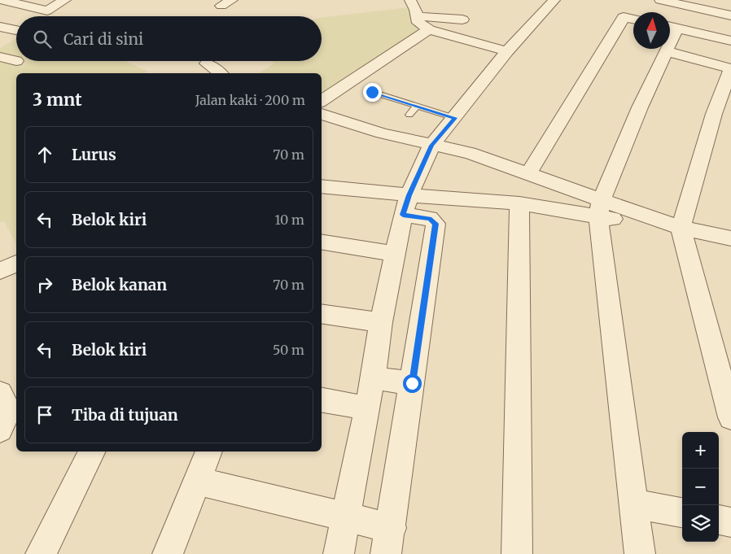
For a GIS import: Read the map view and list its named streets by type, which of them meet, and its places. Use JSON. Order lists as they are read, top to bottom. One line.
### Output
{"north":"top","page":{"search":"Cari di sini","heading":["3 mnt","Jalan kaki · 200 m"],"list":[["Lurus","70 m"],["Belok kiri","10 m"],["Belok kanan","70 m"],["Belok kiri","50 m"],"Tiba di tujuan"],"map_buttons":["+","−"]}}
